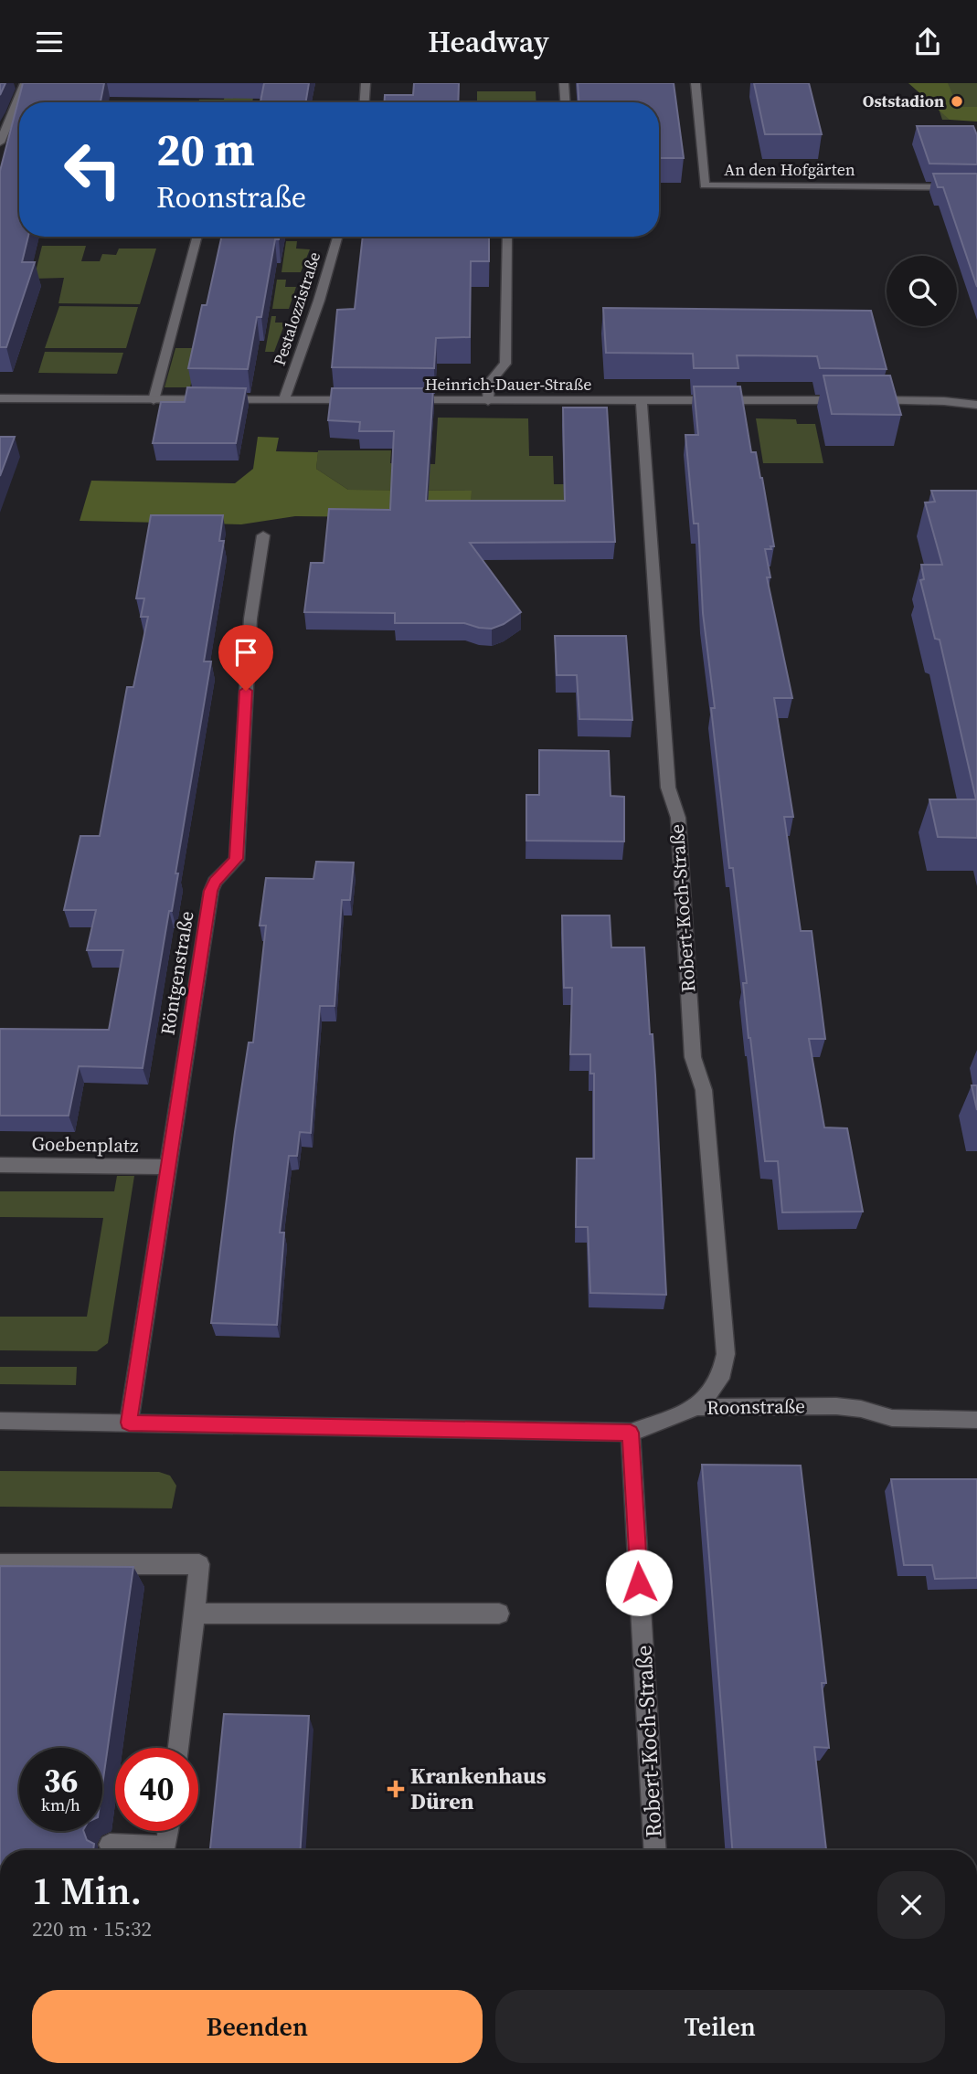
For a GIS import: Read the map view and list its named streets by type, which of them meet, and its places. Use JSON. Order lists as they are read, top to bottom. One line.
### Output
{"streets":{"street":["An den Hofgärten","Pestalozzistraße","Heinrich-Dauer-Straße","Robert-Koch-Straße","Röntgenstraße","Goebenplatz","Roonstraße"]},"crossings":[["Heinrich-Dauer-Straße","Robert-Koch-Straße"],["Robert-Koch-Straße","Roonstraße"],["Röntgenstraße","Goebenplatz"],["Röntgenstraße","Roonstraße"]],"places":{"other":["Oststadion"],"health":["Krankenhaus Düren"]},"page":{"header":"Headway","turn":["20 m","Roonstraße"],"speed":"36 km/h","limit":"40","heading":["1 Min.","220 m · 15:32"],"buttons":["Beenden","Teilen"]}}
